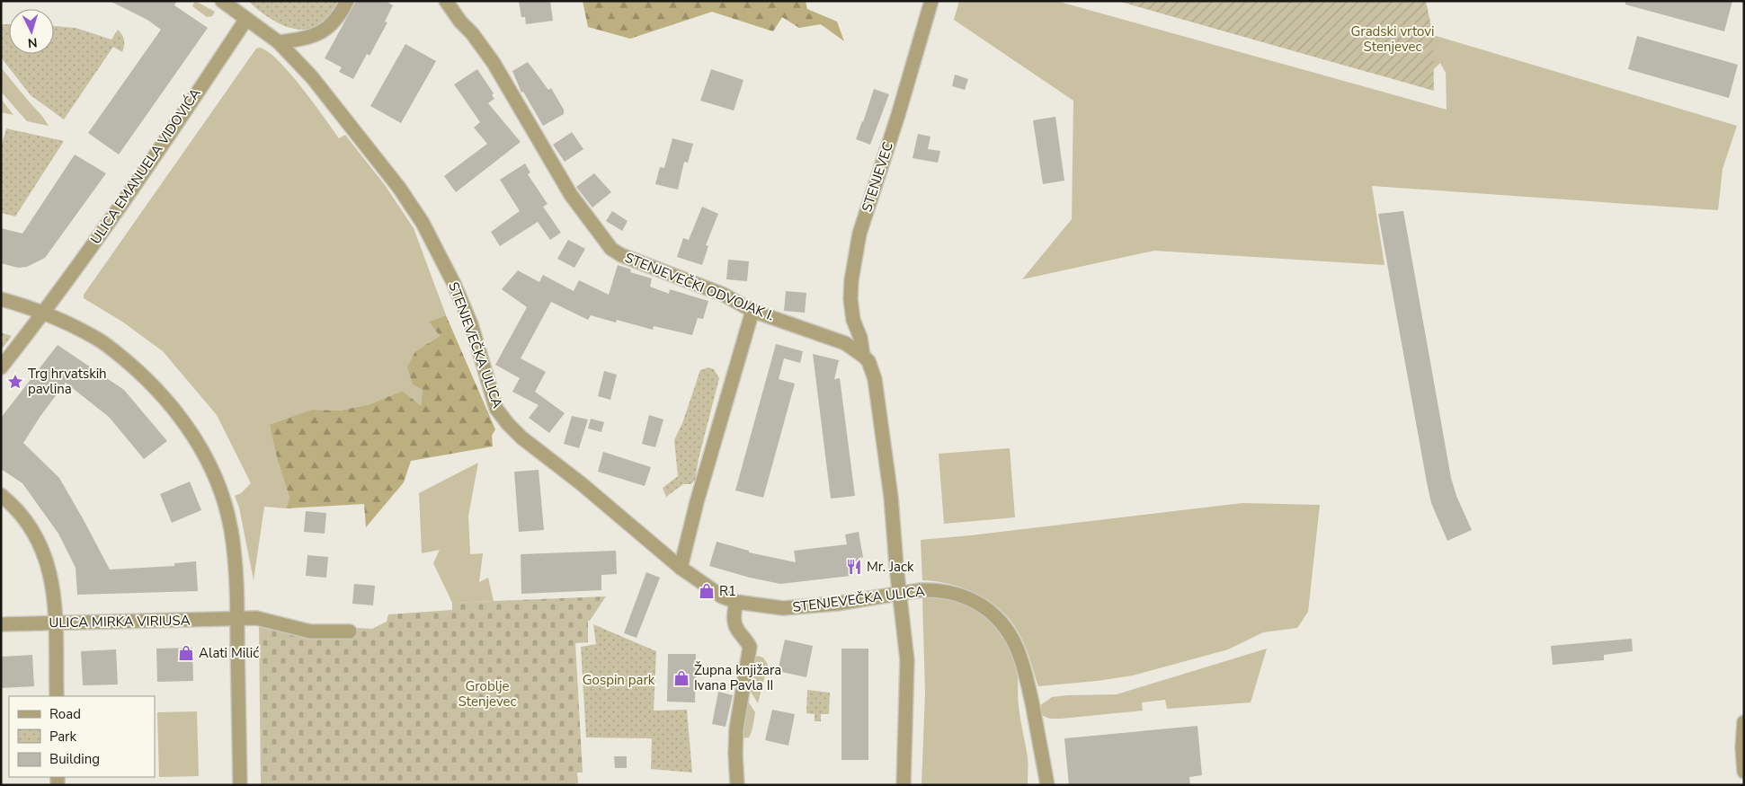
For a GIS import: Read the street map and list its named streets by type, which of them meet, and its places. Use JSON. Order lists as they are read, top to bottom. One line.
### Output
{"streets":{"street":["ULICA EMANUELA VIDOVIĆA","STENJEVEC","STENJEVEČKI ODVOJAK I.","STENJEVEČKA ULICA","ULICA MIRKA VIRIUSA"]},"crossings":[["ULICA EMANUELA VIDOVIĆA","STENJEVEČKA ULICA"],["STENJEVEC","STENJEVEČKI ODVOJAK I."],["STENJEVEC","STENJEVEČKA ULICA"]],"parks":["Gradski vrtovi Stenjevec","Gospin park","Groblje Stenjevec"],"places":{"place":["Trg hrvatskih pavlina"],"restaurant":["Mr. Jack"],"shop":["R1","Alati Milić","Župna knjižara Ivana Pavla II"]},"legend":["Road","Park","Building"],"north":"bottom"}
